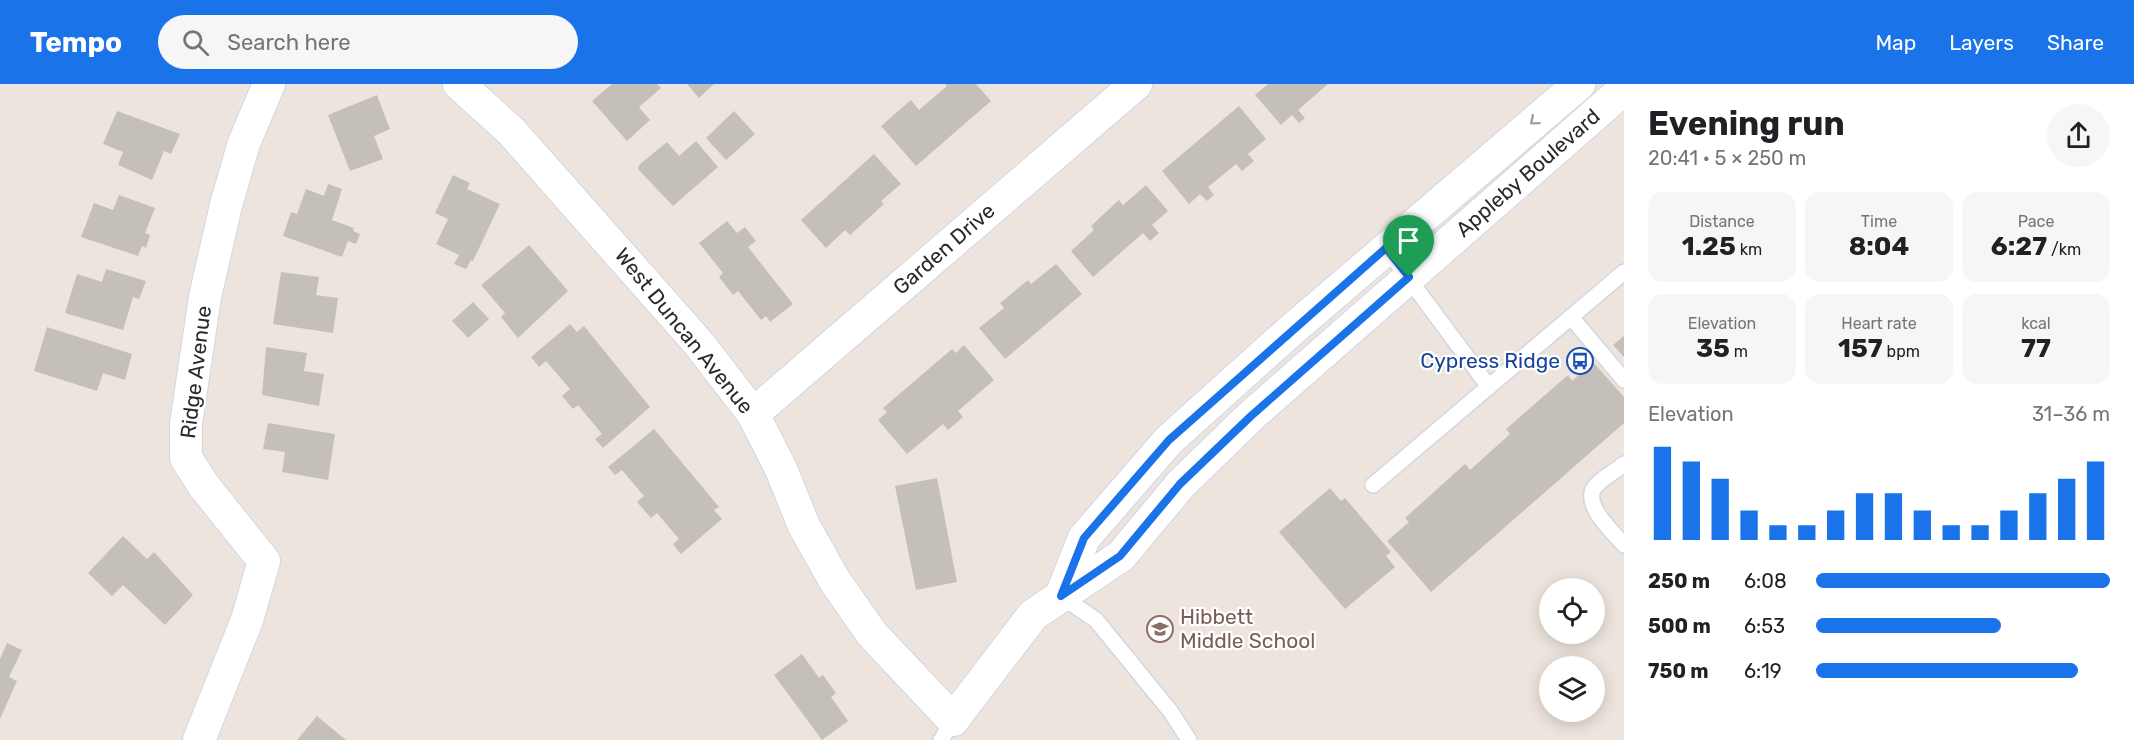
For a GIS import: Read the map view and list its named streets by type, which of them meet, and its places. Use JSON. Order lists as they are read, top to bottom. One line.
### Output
{"streets":{"street":["Appleby Boulevard","Garden Drive","West Duncan Avenue","Ridge Avenue"]},"crossings":[["Appleby Boulevard","West Duncan Avenue"],["Garden Drive","West Duncan Avenue"]],"places":{"bus stop":["Cypress Ridge"],"school or university":["Hibbett Middle School"]},"page":{"header":"Tempo","search":"Search here","nav":["Map","Layers","Share"],"heading":["Evening run","20:41 · 5 × 250 m"],"stats":[["Distance","1.25 km"],["Time","8:04"],["Pace","6:27 /km"],["Elevation","35 m"],["Heart rate","157 bpm"],["kcal","77"]],"chart":["Elevation","31–36 m"],"list":[{"name":"250 m","note":"6:08"},{"name":"500 m","note":"6:53"},{"name":"750 m","note":"6:19"}]}}
